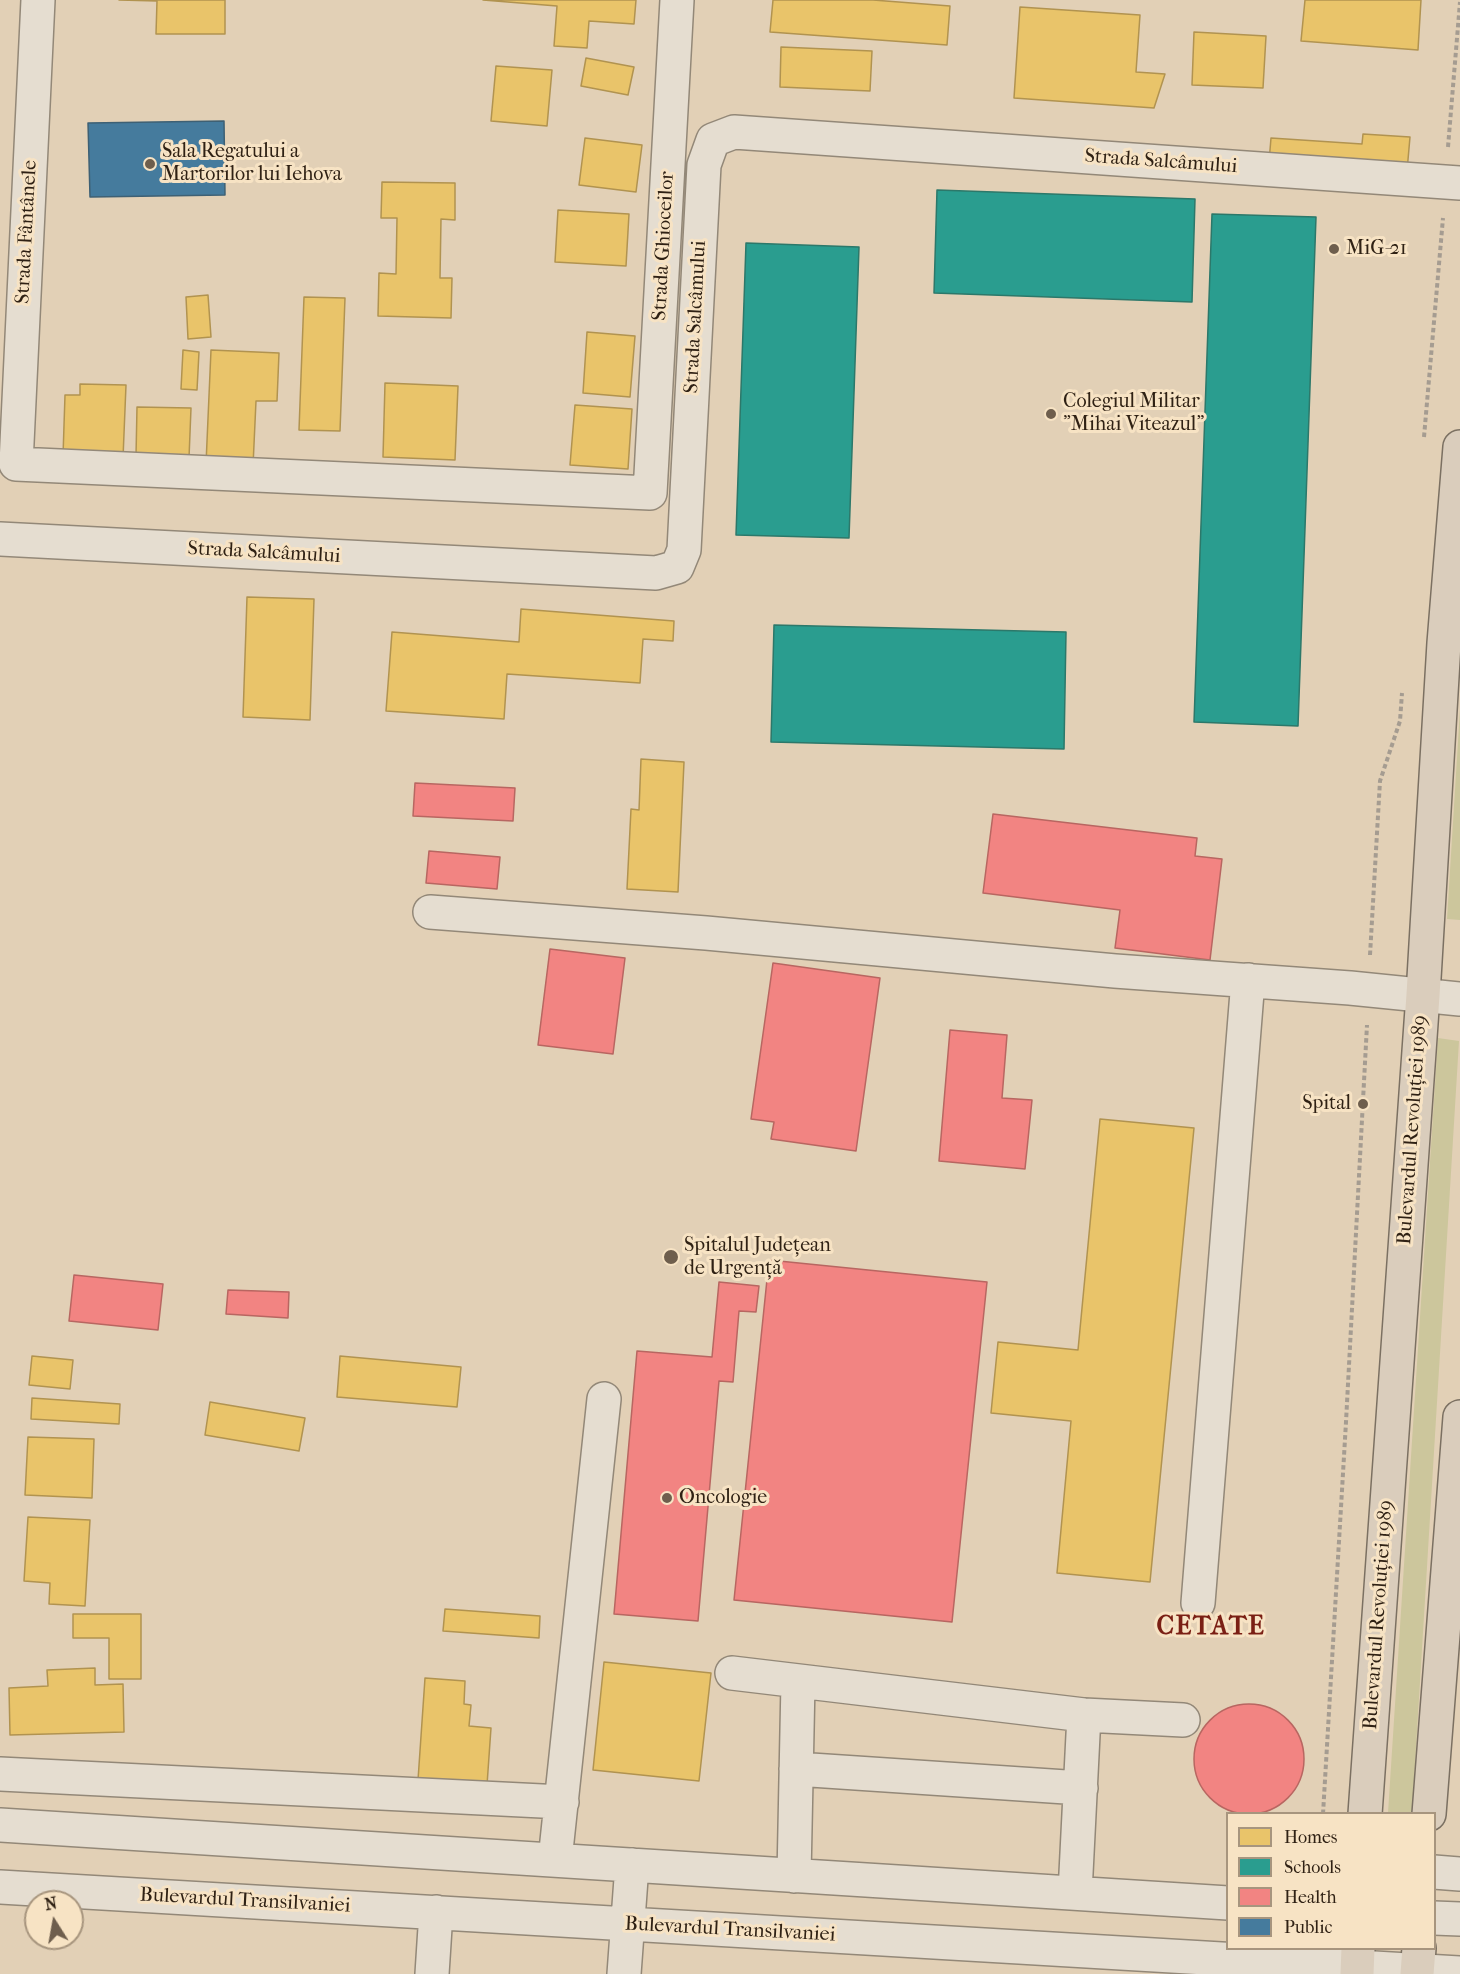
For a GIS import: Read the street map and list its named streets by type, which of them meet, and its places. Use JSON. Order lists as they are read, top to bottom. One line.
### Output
{"streets":{"main road":["Bulevardul Revoluției 1989"],"street":["Strada Salcâmului","Strada Fântânele","Strada Ghioceilor","Bulevardul Transilvaniei"]},"crossings":[["Strada Fântânele","Strada Ghioceilor"]],"districts":["CETATE"],"places":["Sala Regatului a Martorilor lui Iehova","MiG-21","Colegiul Militar \"Mihai Viteazul\"","Spital","Spitalul Județean de Urgență","Oncologie"],"legend":["Homes","Schools","Health","Public"],"north":"top"}
